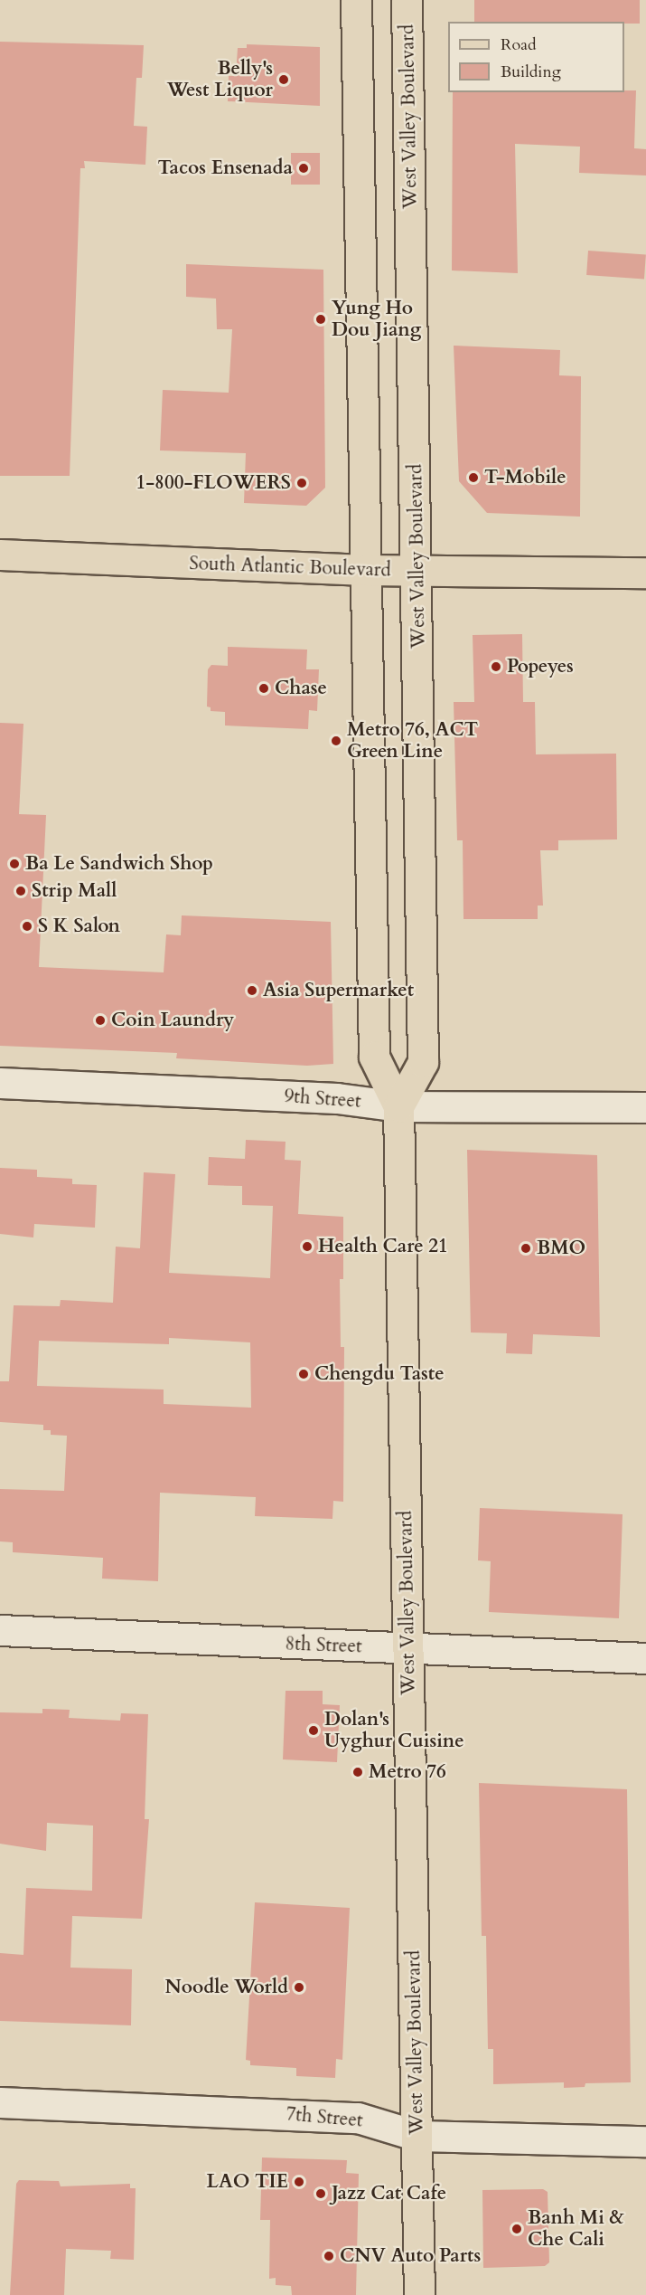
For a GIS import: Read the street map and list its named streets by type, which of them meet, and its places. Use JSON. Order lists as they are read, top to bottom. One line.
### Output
{"streets":{"main road":["West Valley Boulevard","South Atlantic Boulevard"],"street":["9th Street","8th Street","7th Street"]},"crossings":[["West Valley Boulevard","South Atlantic Boulevard"],["West Valley Boulevard","9th Street"],["West Valley Boulevard","8th Street"],["West Valley Boulevard","7th Street"]],"places":["Belly's West Liquor","Tacos Ensenada","Yung Ho Dou Jiang","T-Mobile","1-800-FLOWERS","Popeyes","Chase","Metro 76, ACT Green Line","Ba Le Sandwich Shop","Strip Mall","S K Salon","Asia Supermarket","Coin Laundry","Health Care 21","BMO","Chengdu Taste","Dolan's Uyghur Cuisine","Metro 76","Noodle World","LAO TIE","Jazz Cat Cafe","Banh Mi & Che Cali","CNV Auto Parts"],"legend":["Road","Building"]}
